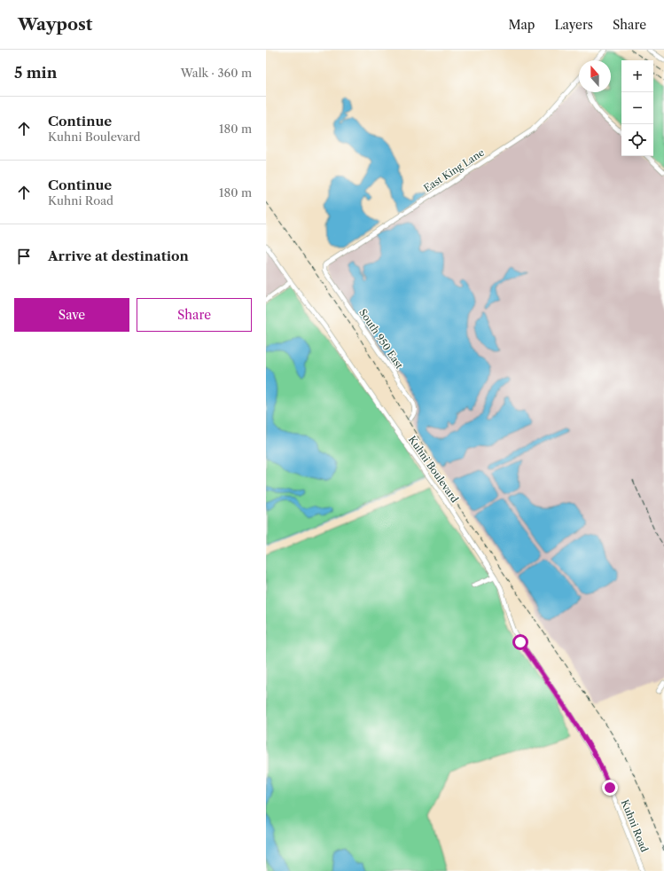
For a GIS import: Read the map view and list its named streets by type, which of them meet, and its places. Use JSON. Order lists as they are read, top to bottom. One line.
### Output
{"streets":{"street":["East King Lane","South 950 East","Kuhni Boulevard","Kuhni Road"]},"crossings":[["East King Lane","South 950 East"],["Kuhni Boulevard","Kuhni Road"]],"north":"top","page":{"header":"Waypost","nav":["Map","Layers","Share"],"heading":["5 min","Walk · 360 m"],"map_buttons":["+","−"],"list":[["Continue","Kuhni Boulevard","180 m"],["Continue","Kuhni Road","180 m"],"Arrive at destination"],"buttons":["Save","Share"]}}
